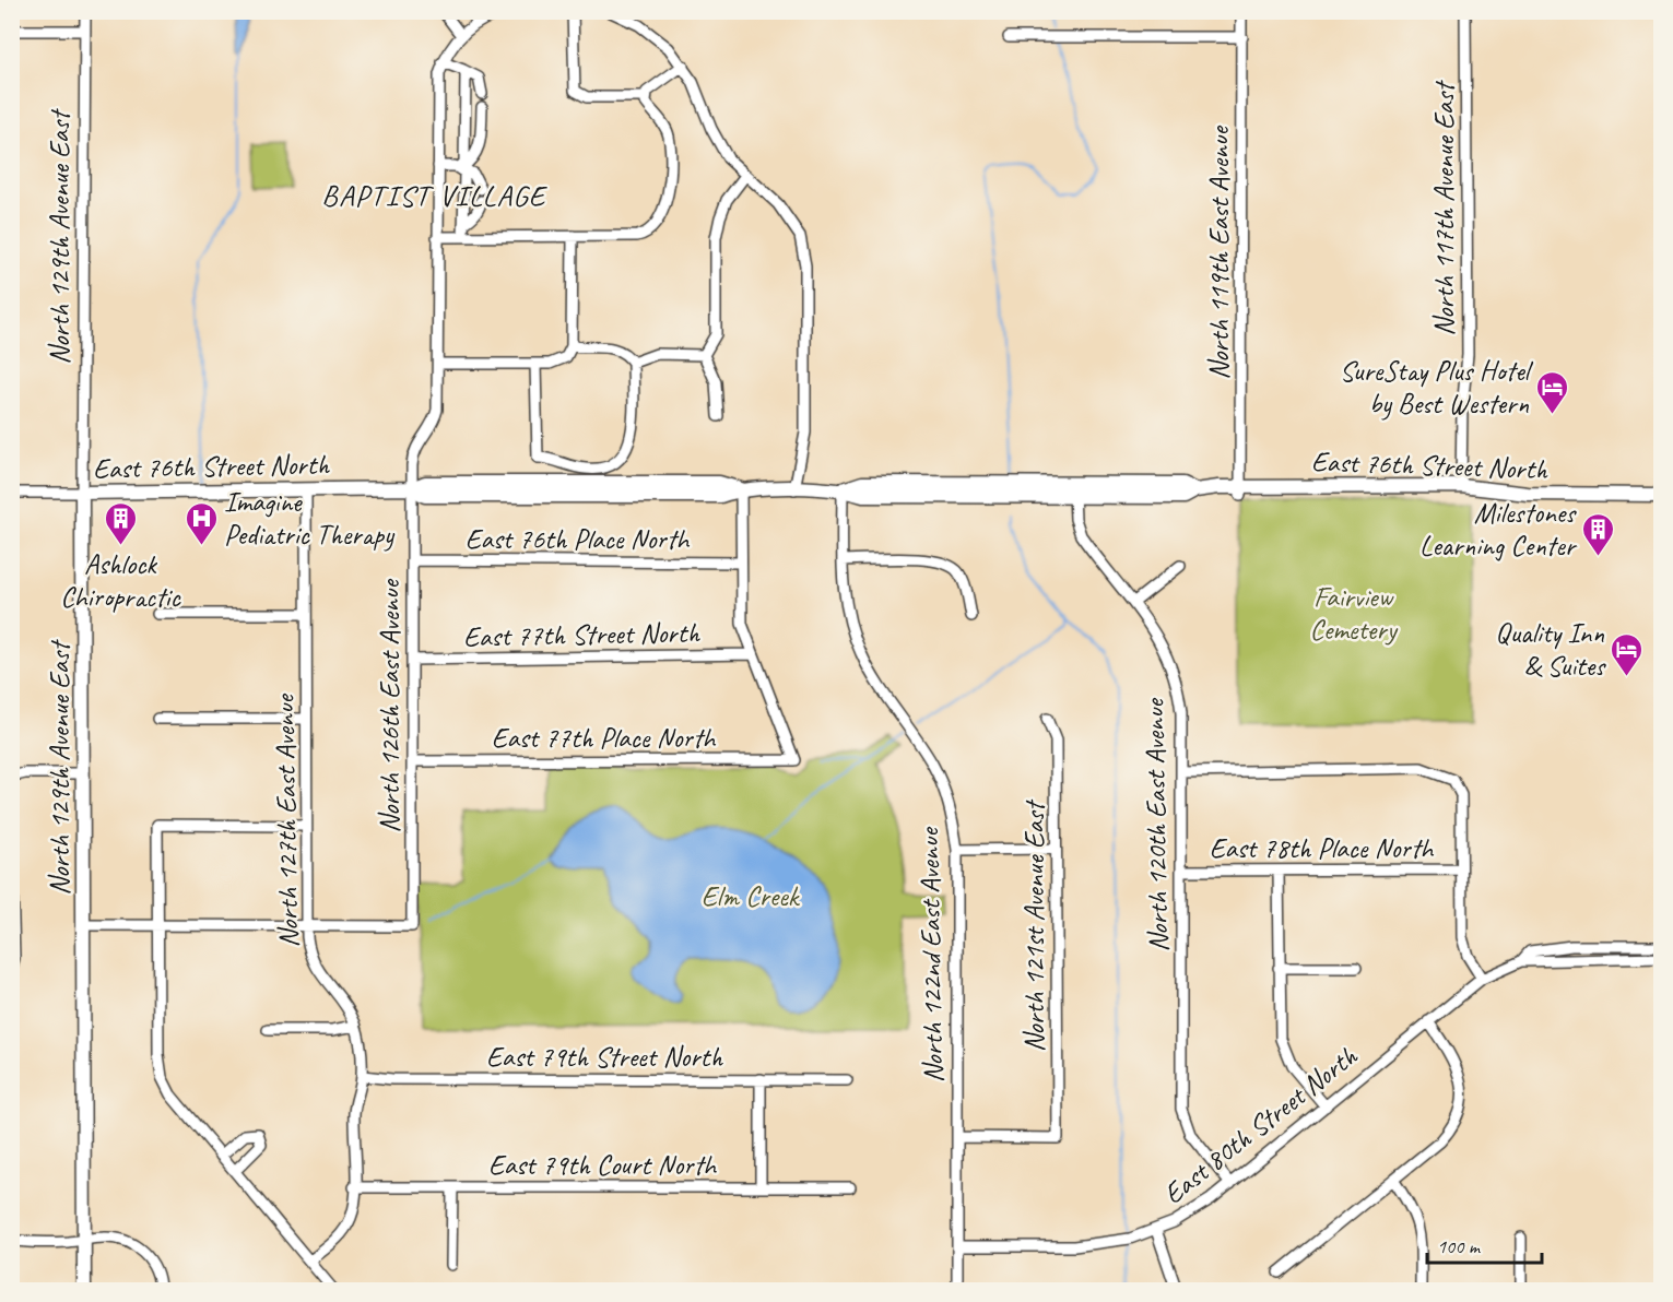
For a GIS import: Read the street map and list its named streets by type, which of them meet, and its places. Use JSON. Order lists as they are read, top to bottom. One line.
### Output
{"streets":{"main road":["North 129th Avenue East","East 76th Street North"],"street":["North 117th Avenue East","North 119th East Avenue","East 76th Place North","East 77th Street North","North 126th East Avenue","East 77th Place North","North 127th East Avenue","North 120th East Avenue","East 78th Place North","North 121st Avenue East","North 122nd East Avenue","East 79th Street North","East 80th Street North","East 79th Court North"]},"crossings":[["North 117th Avenue East","East 76th Street North"],["North 129th Avenue East","East 76th Street North"],["North 119th East Avenue","East 76th Street North"],["East 76th Street North","North 126th East Avenue"],["East 76th Street North","North 127th East Avenue"],["East 76th Street North","North 120th East Avenue"],["East 76th Street North","North 122nd East Avenue"],["East 76th Place North","North 126th East Avenue"],["East 77th Street North","North 126th East Avenue"],["East 77th Street North","East 77th Place North"],["North 126th East Avenue","East 77th Place North"],["North 126th East Avenue","North 127th East Avenue"],["North 127th East Avenue","East 79th Street North"],["North 127th East Avenue","East 79th Court North"],["North 120th East Avenue","East 78th Place North"],["North 120th East Avenue","East 80th Street North"],["North 121st Avenue East","North 122nd East Avenue"],["North 122nd East Avenue","East 80th Street North"]],"districts":["BAPTIST VILLAGE"],"parks":["Fairview Cemetery","Elm Creek"],"places":{"hotel":["SureStay Plus Hotel by Best Western","Quality Inn & Suites"],"building":["Ashlock Chiropractic","Milestones Learning Center"],"hospital":["Imagine Pediatric Therapy"]},"scale_bar":"100 m"}
